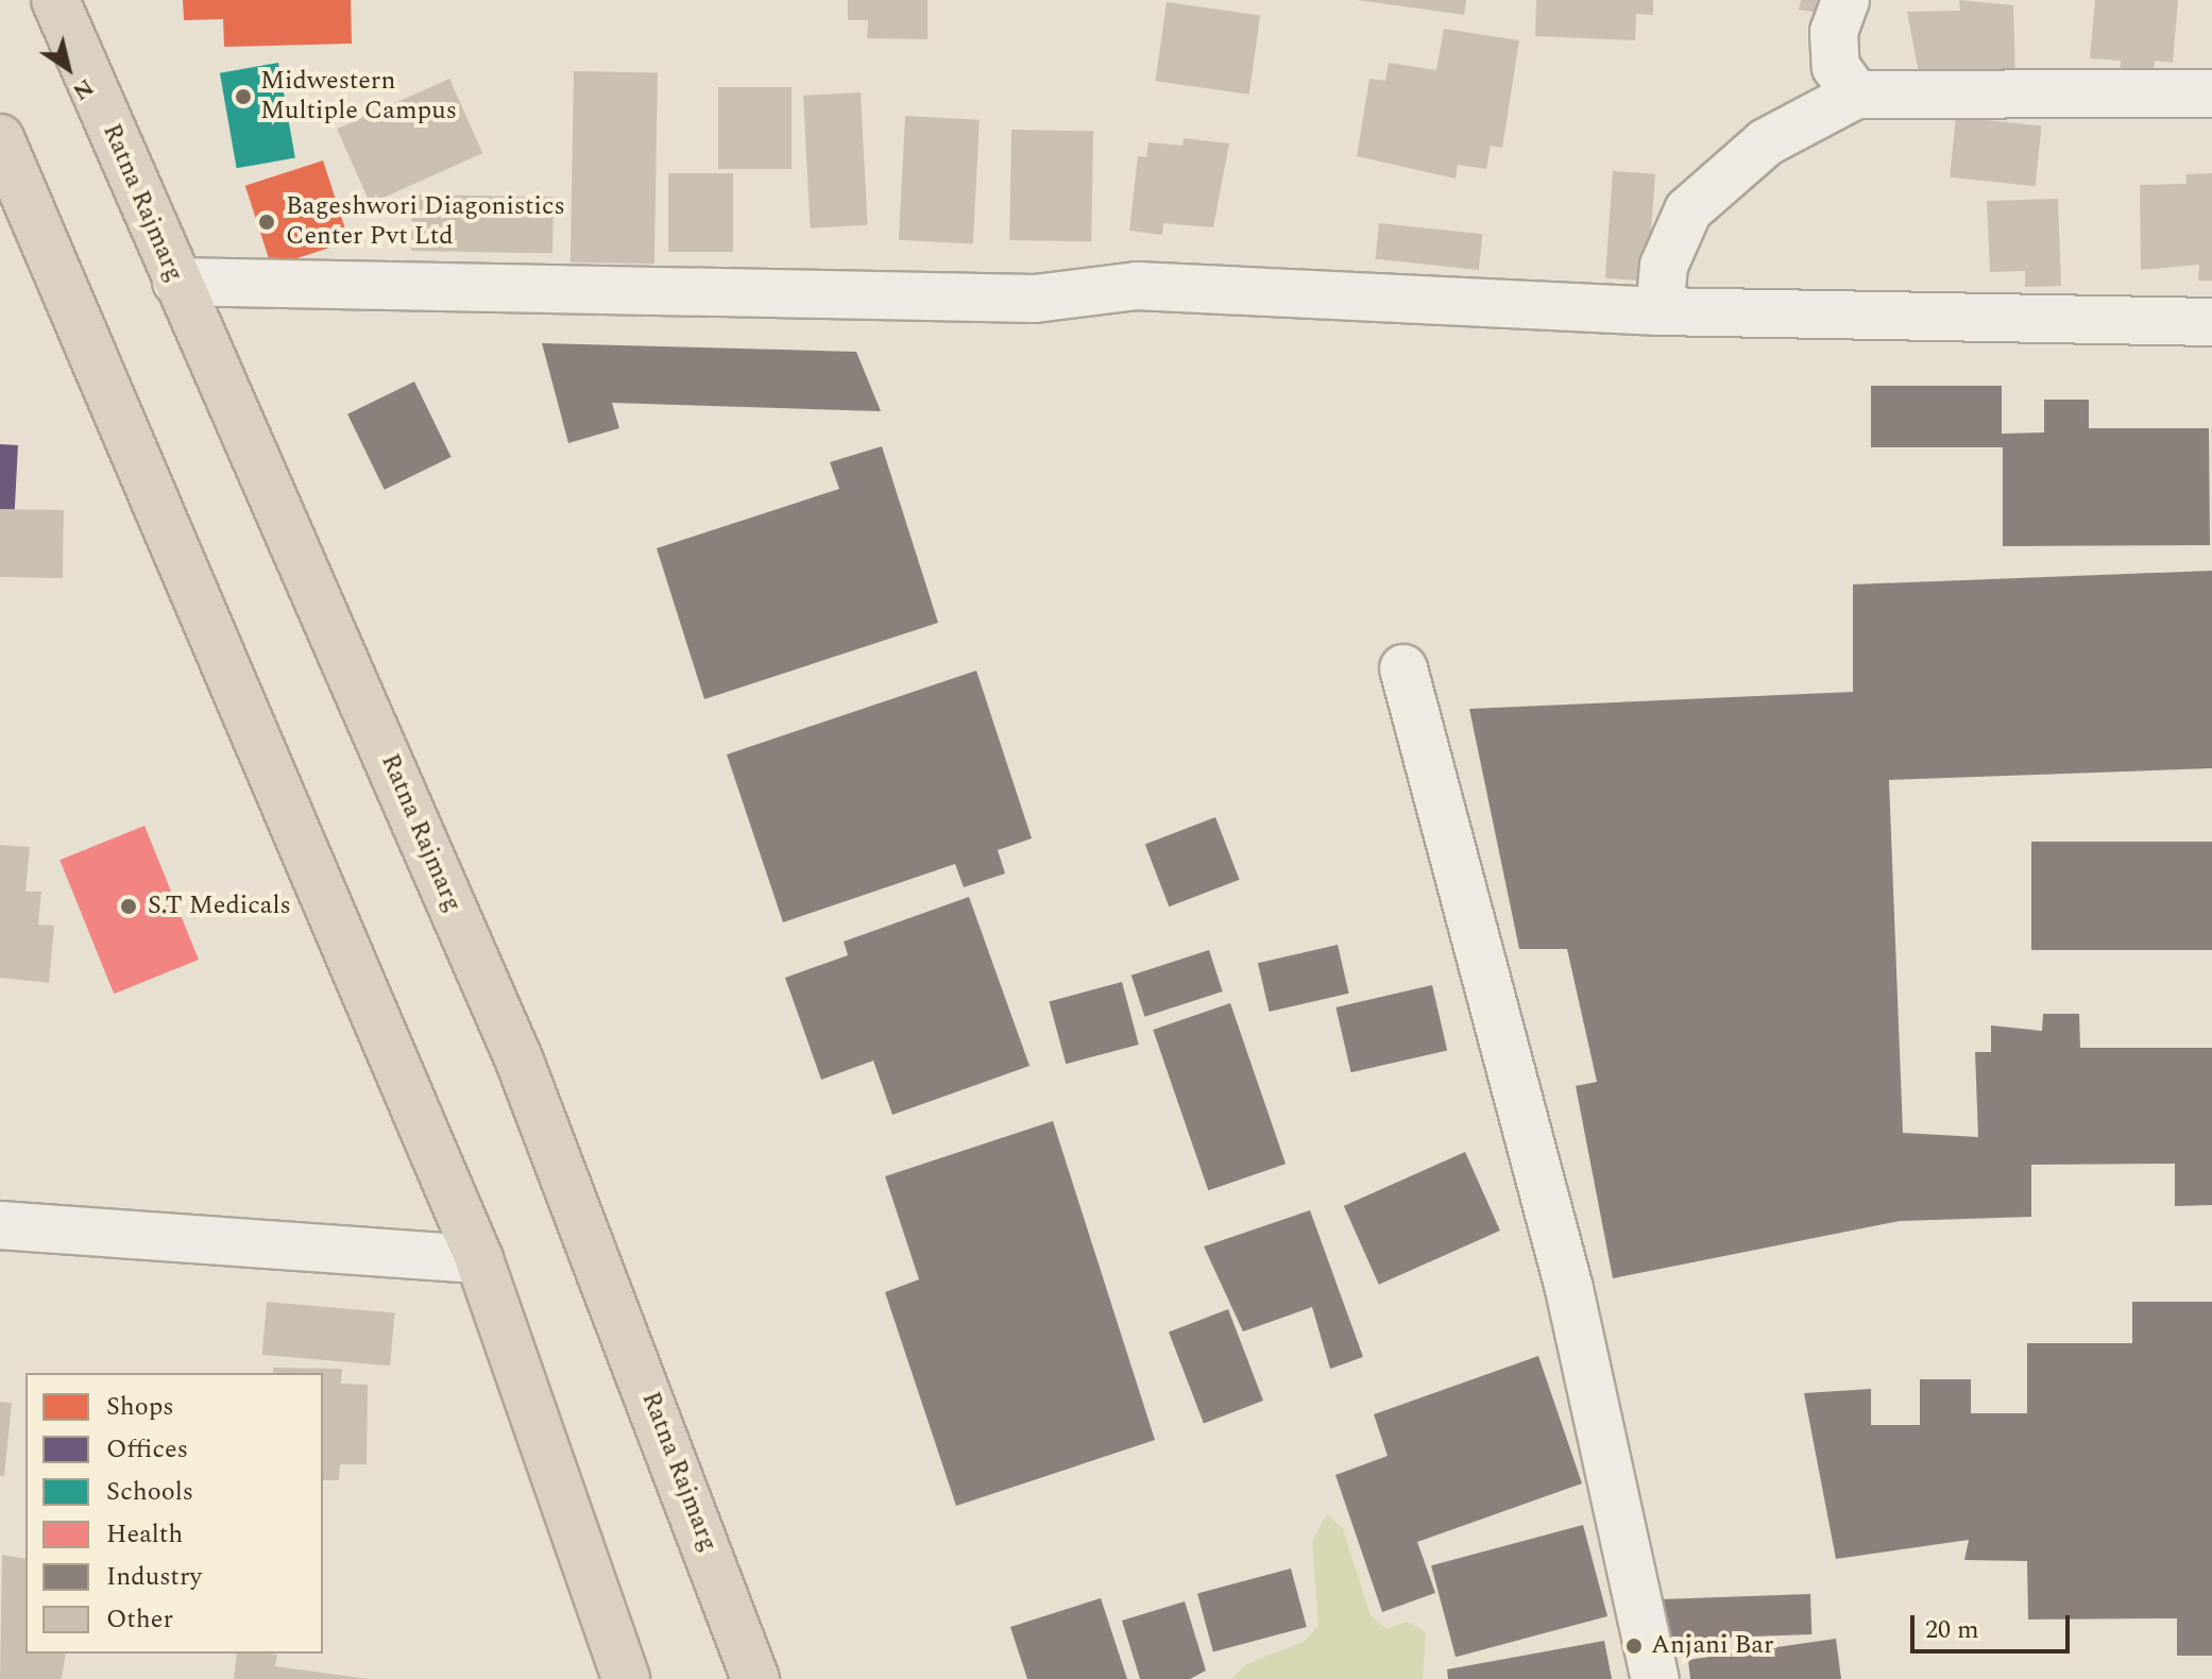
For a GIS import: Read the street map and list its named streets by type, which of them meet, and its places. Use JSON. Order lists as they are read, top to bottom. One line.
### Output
{"streets":{"highway":["Ratna Rajmarg"]},"places":["Midwestern Multiple Campus","Bageshwori Diagonistics Center Pvt Ltd","S.T Medicals","Anjani Bar"],"legend":["Shops","Offices","Schools","Health","Industry","Other"],"scale_bar":"20 m","north":"bottom right"}
